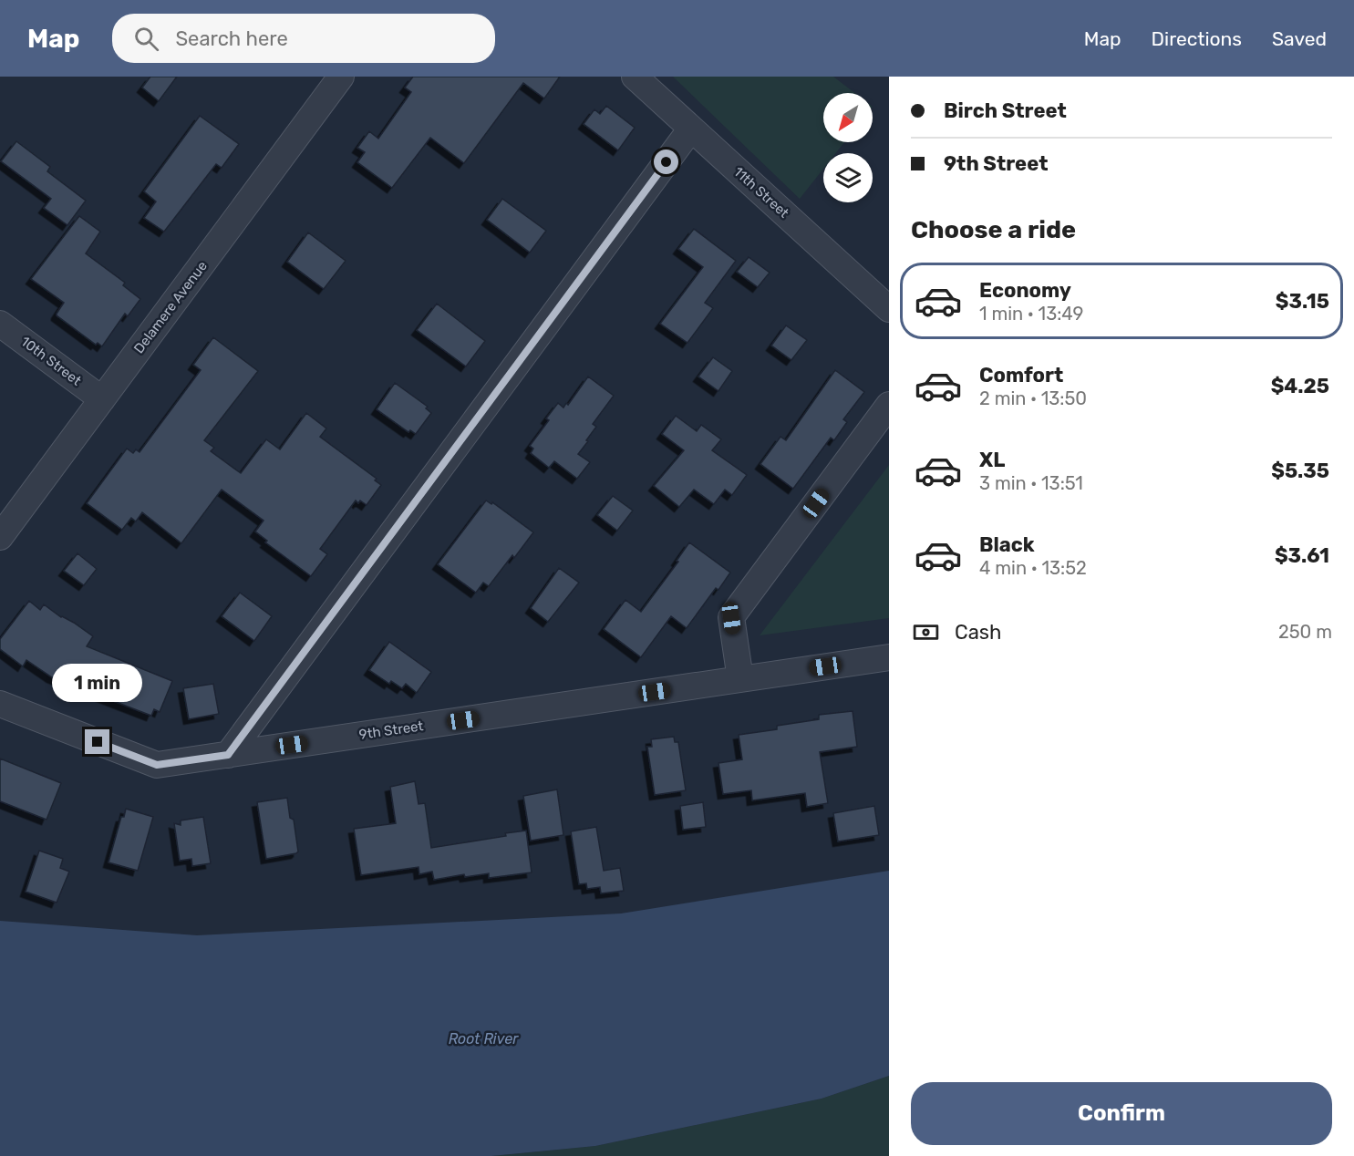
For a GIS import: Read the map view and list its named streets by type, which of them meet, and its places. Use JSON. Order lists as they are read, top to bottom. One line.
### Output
{"streets":{"street":["11th Street","Delamere Avenue","10th Street","9th Street"]},"crossings":[["Delamere Avenue","10th Street"]],"water":["Root River"],"north":"bottom left","page":{"header":"Map","search":"Search here","nav":["Map","Directions","Saved"],"banner":["Birch Street","9th Street"],"heading":"Choose a ride","list":[{"name":"Economy","note":"1 min · 13:49","value":"$3.15"},{"name":"Comfort","note":"2 min · 13:50","value":"$4.25"},{"name":"XL","note":"3 min · 13:51","value":"$5.35"},{"name":"Black","note":"4 min · 13:52","value":"$3.61"}],"pay":["Cash","250 m"],"bubble":"1 min","buttons":"Confirm"}}
